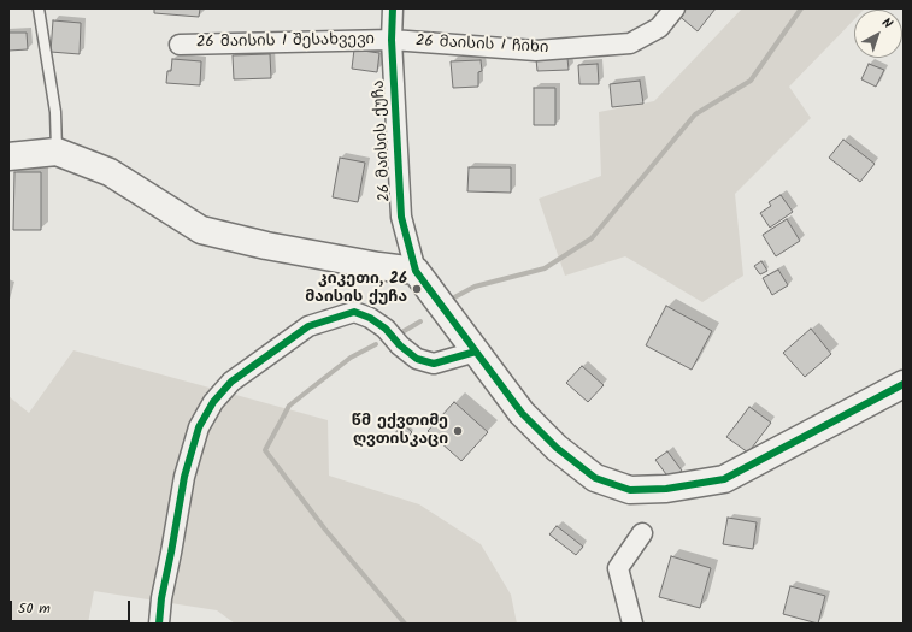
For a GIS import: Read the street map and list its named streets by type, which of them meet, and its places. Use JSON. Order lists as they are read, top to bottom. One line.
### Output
{"streets":{"street":["26 მაისის I შესახვევი","26 მაისის I ჩიხი","26 მაისის ქუჩა"]},"crossings":[["26 მაისის I შესახვევი","26 მაისის I ჩიხი"],["26 მაისის I შესახვევი","26 მაისის ქუჩა"],["26 მაისის I ჩიხი","26 მაისის ქუჩა"]],"places":["კიკეთი, 26 მაისის ქუჩა","წმ ექვთიმე ღვთისკაცი"],"scale_bar":"50 m","north":"top right"}
